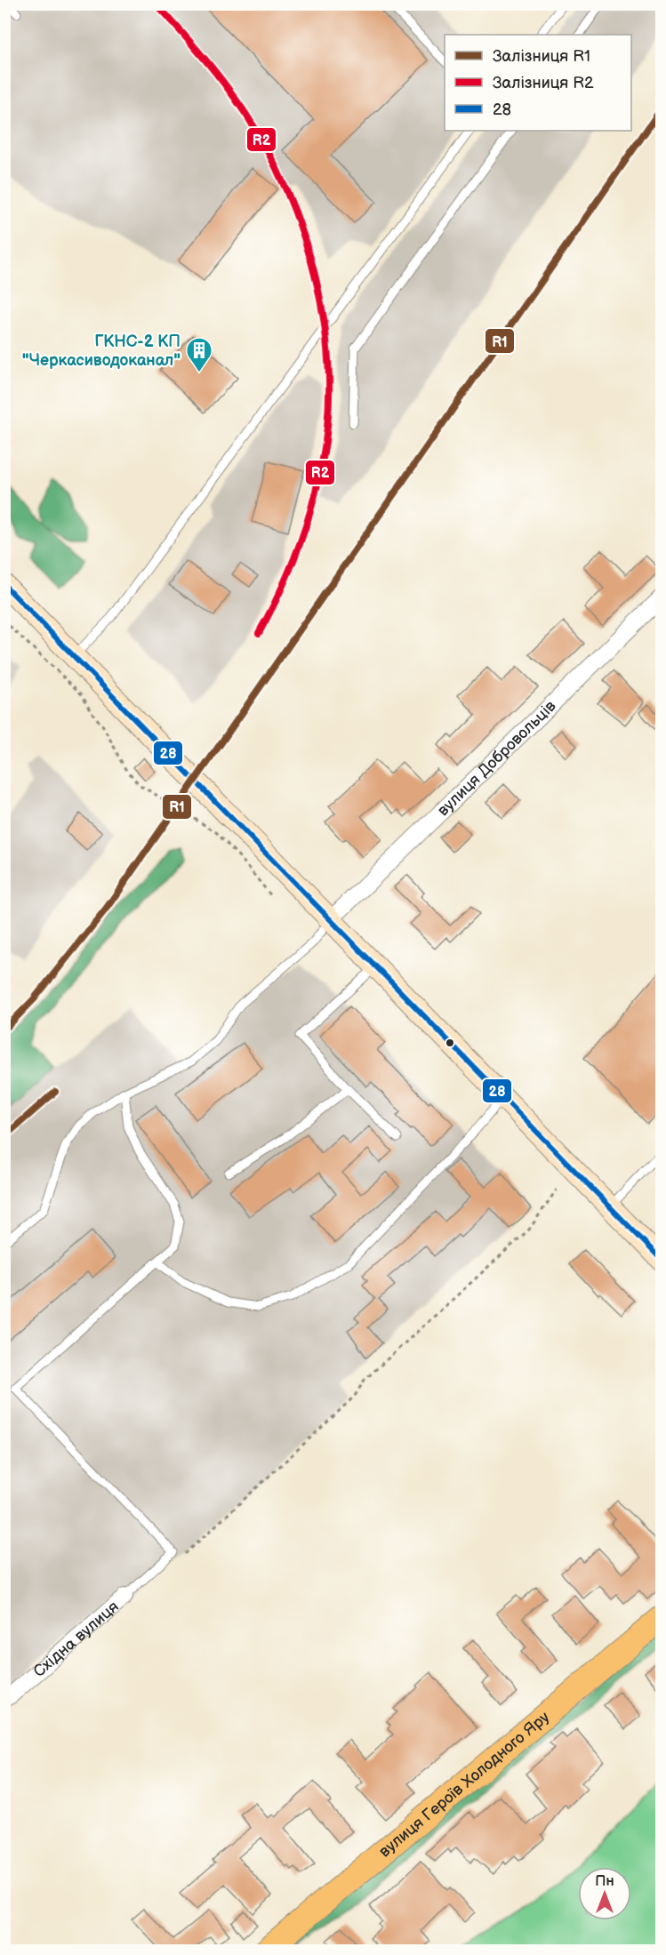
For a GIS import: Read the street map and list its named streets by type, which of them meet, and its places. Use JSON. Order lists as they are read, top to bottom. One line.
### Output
{"streets":{"main road":["вулиця Героїв Холодного Яру"],"street":["вулиця Добровольців","Східна вулиця"]},"places":{"building":["ГКНС-2 КП \"Черкасиводоканал\""]},"lines":["rail line R2","rail line R1","transit line 28"],"legend":["Залізниця R1","Залізниця R2","28"],"north":"top"}
